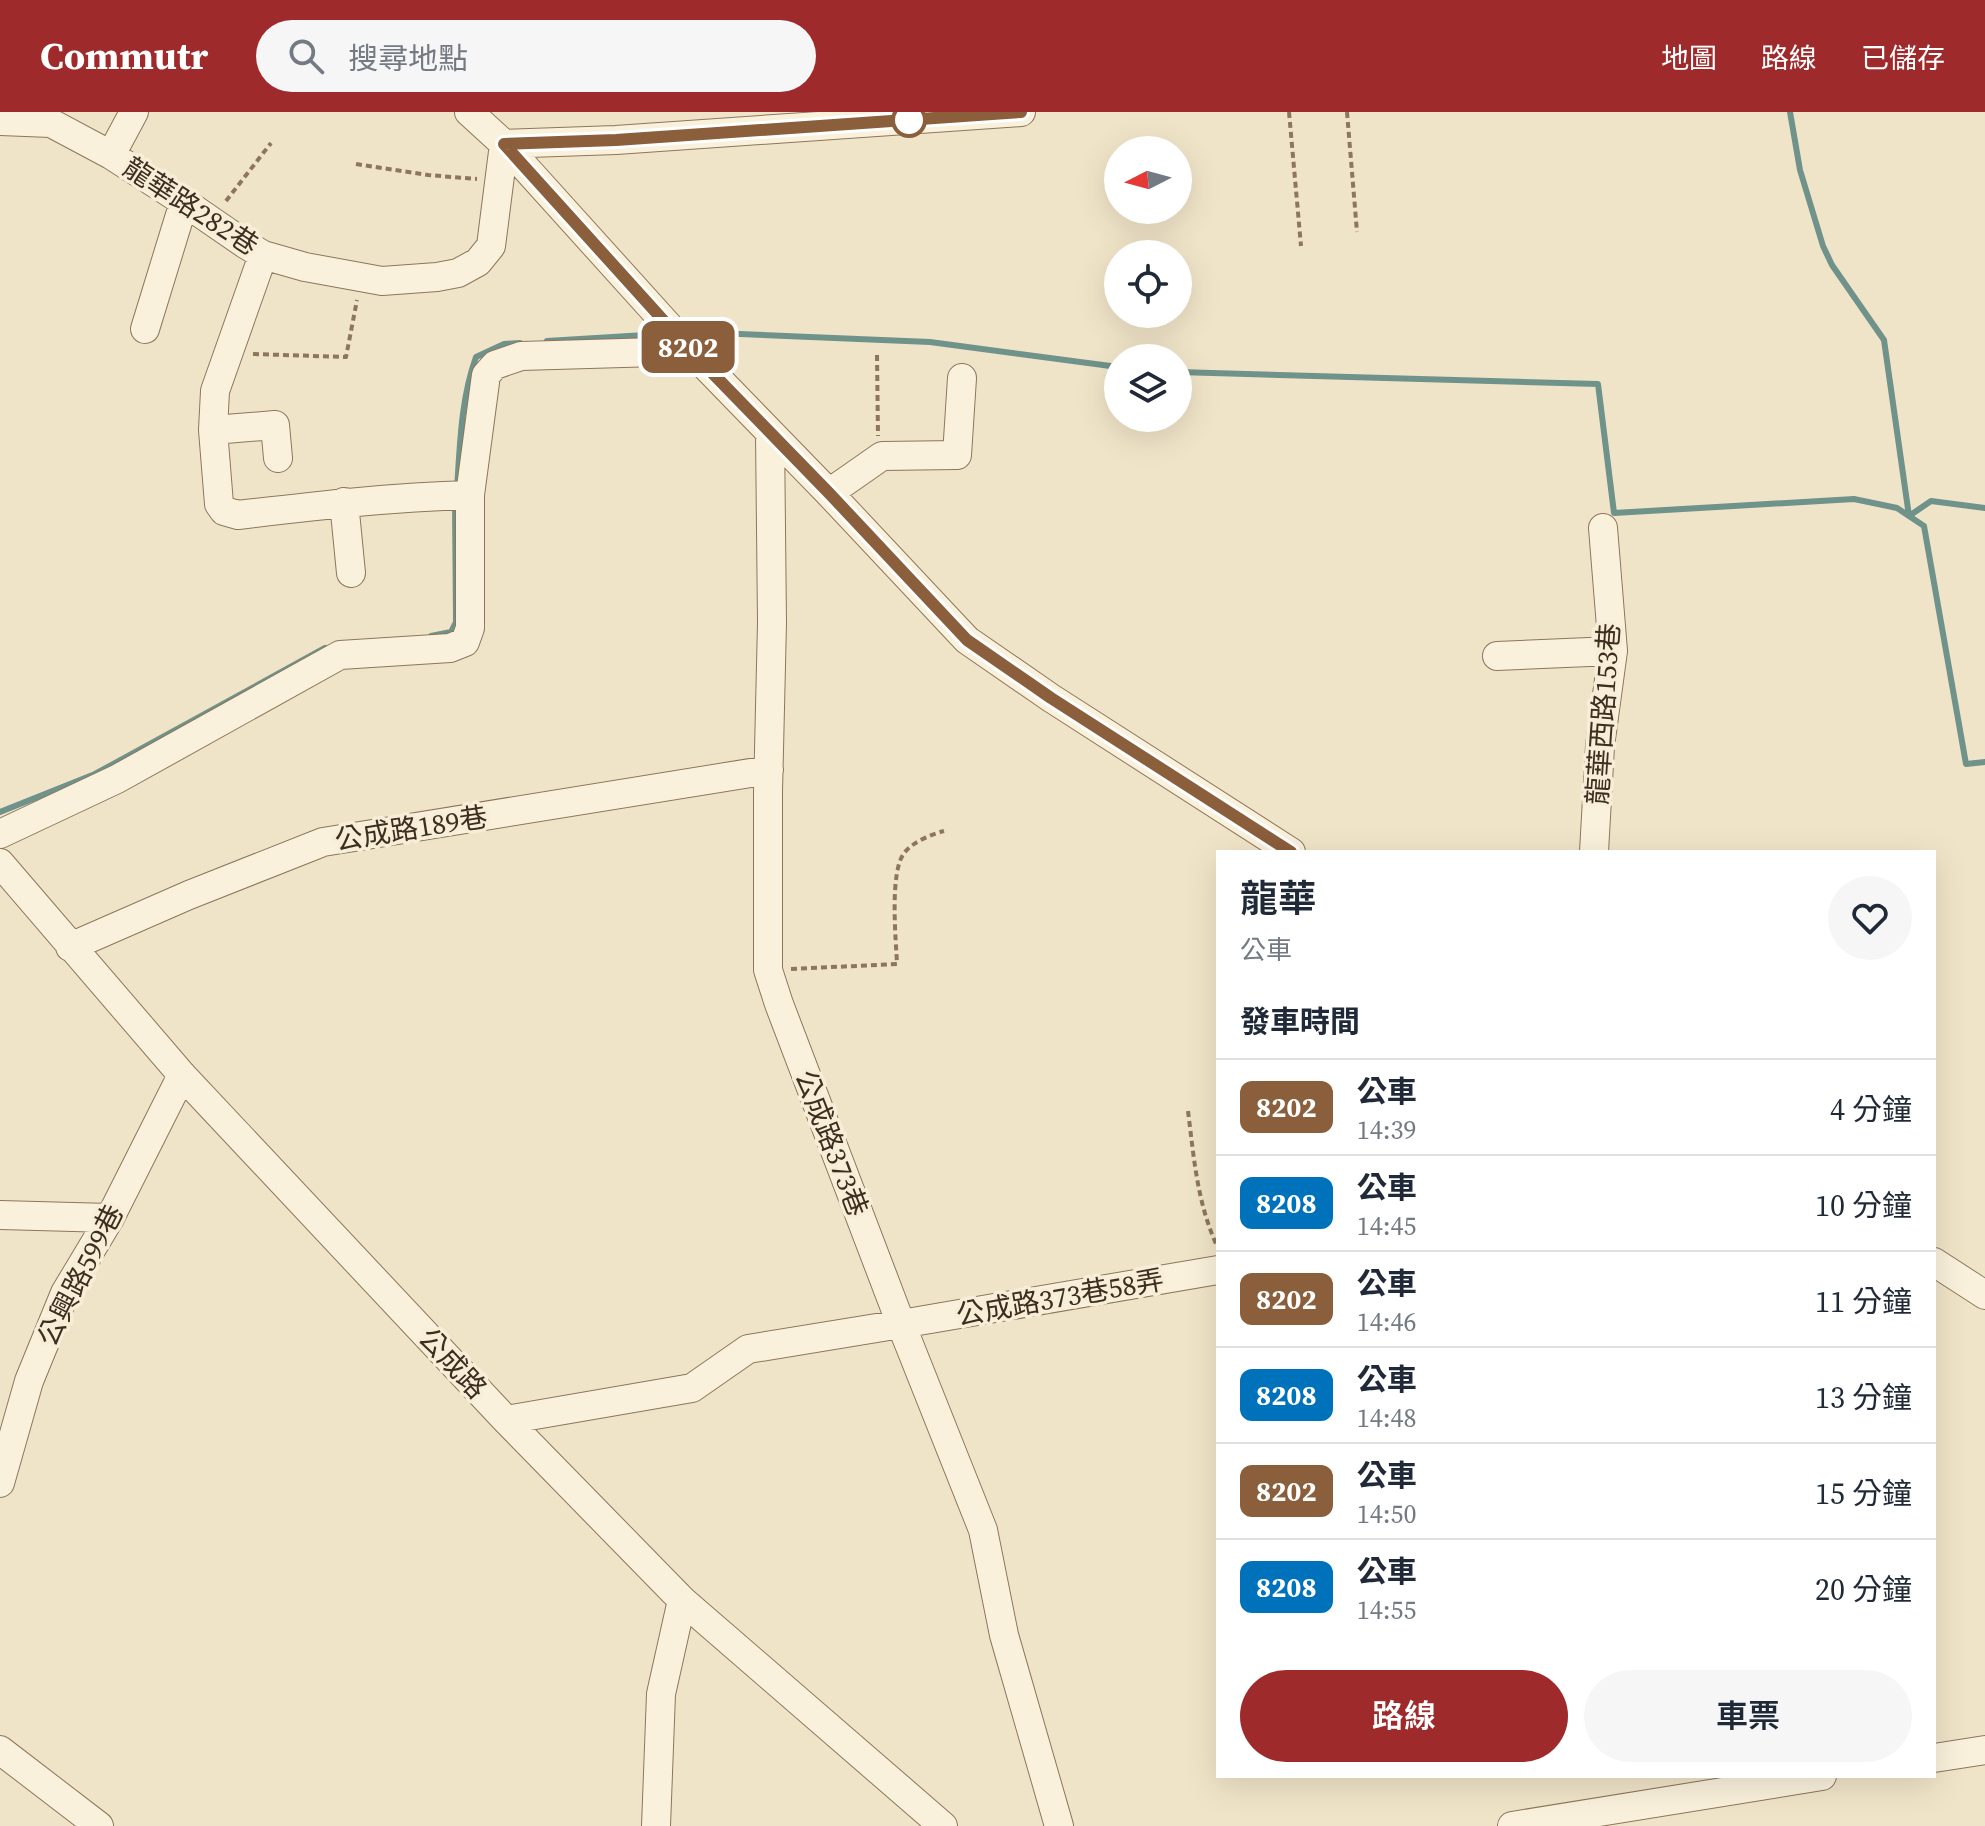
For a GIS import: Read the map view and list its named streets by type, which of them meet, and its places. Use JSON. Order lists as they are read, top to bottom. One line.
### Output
{"streets":{"street":["龍華路282巷","龍華西路153巷","公成路189巷","公成路373巷","公興路599巷","公成路373巷58弄","公成路"]},"crossings":[["公成路189巷","公成路373巷"],["公成路189巷","公成路"],["公成路373巷","公成路373巷58弄"],["公興路599巷","公成路"],["公成路373巷58弄","公成路"]],"lines":["bus line 8202"],"north":"left","page":{"header":"Commutr","search":"搜尋地點","nav":["地圖","路線","已儲存"],"on_map":"8202","heading":[["龍華","公車"],"發車時間"],"list":[{"mark":"8202","name":"公車","note":"14:39","value":"4 分鐘"},{"mark":"8208","name":"公車","note":"14:45","value":"10 分鐘"},{"mark":"8202","name":"公車","note":"14:46","value":"11 分鐘"},{"mark":"8208","name":"公車","note":"14:48","value":"13 分鐘"},{"mark":"8202","name":"公車","note":"14:50","value":"15 分鐘"},{"mark":"8208","name":"公車","note":"14:55","value":"20 分鐘"}],"buttons":["路線","車票"]}}
